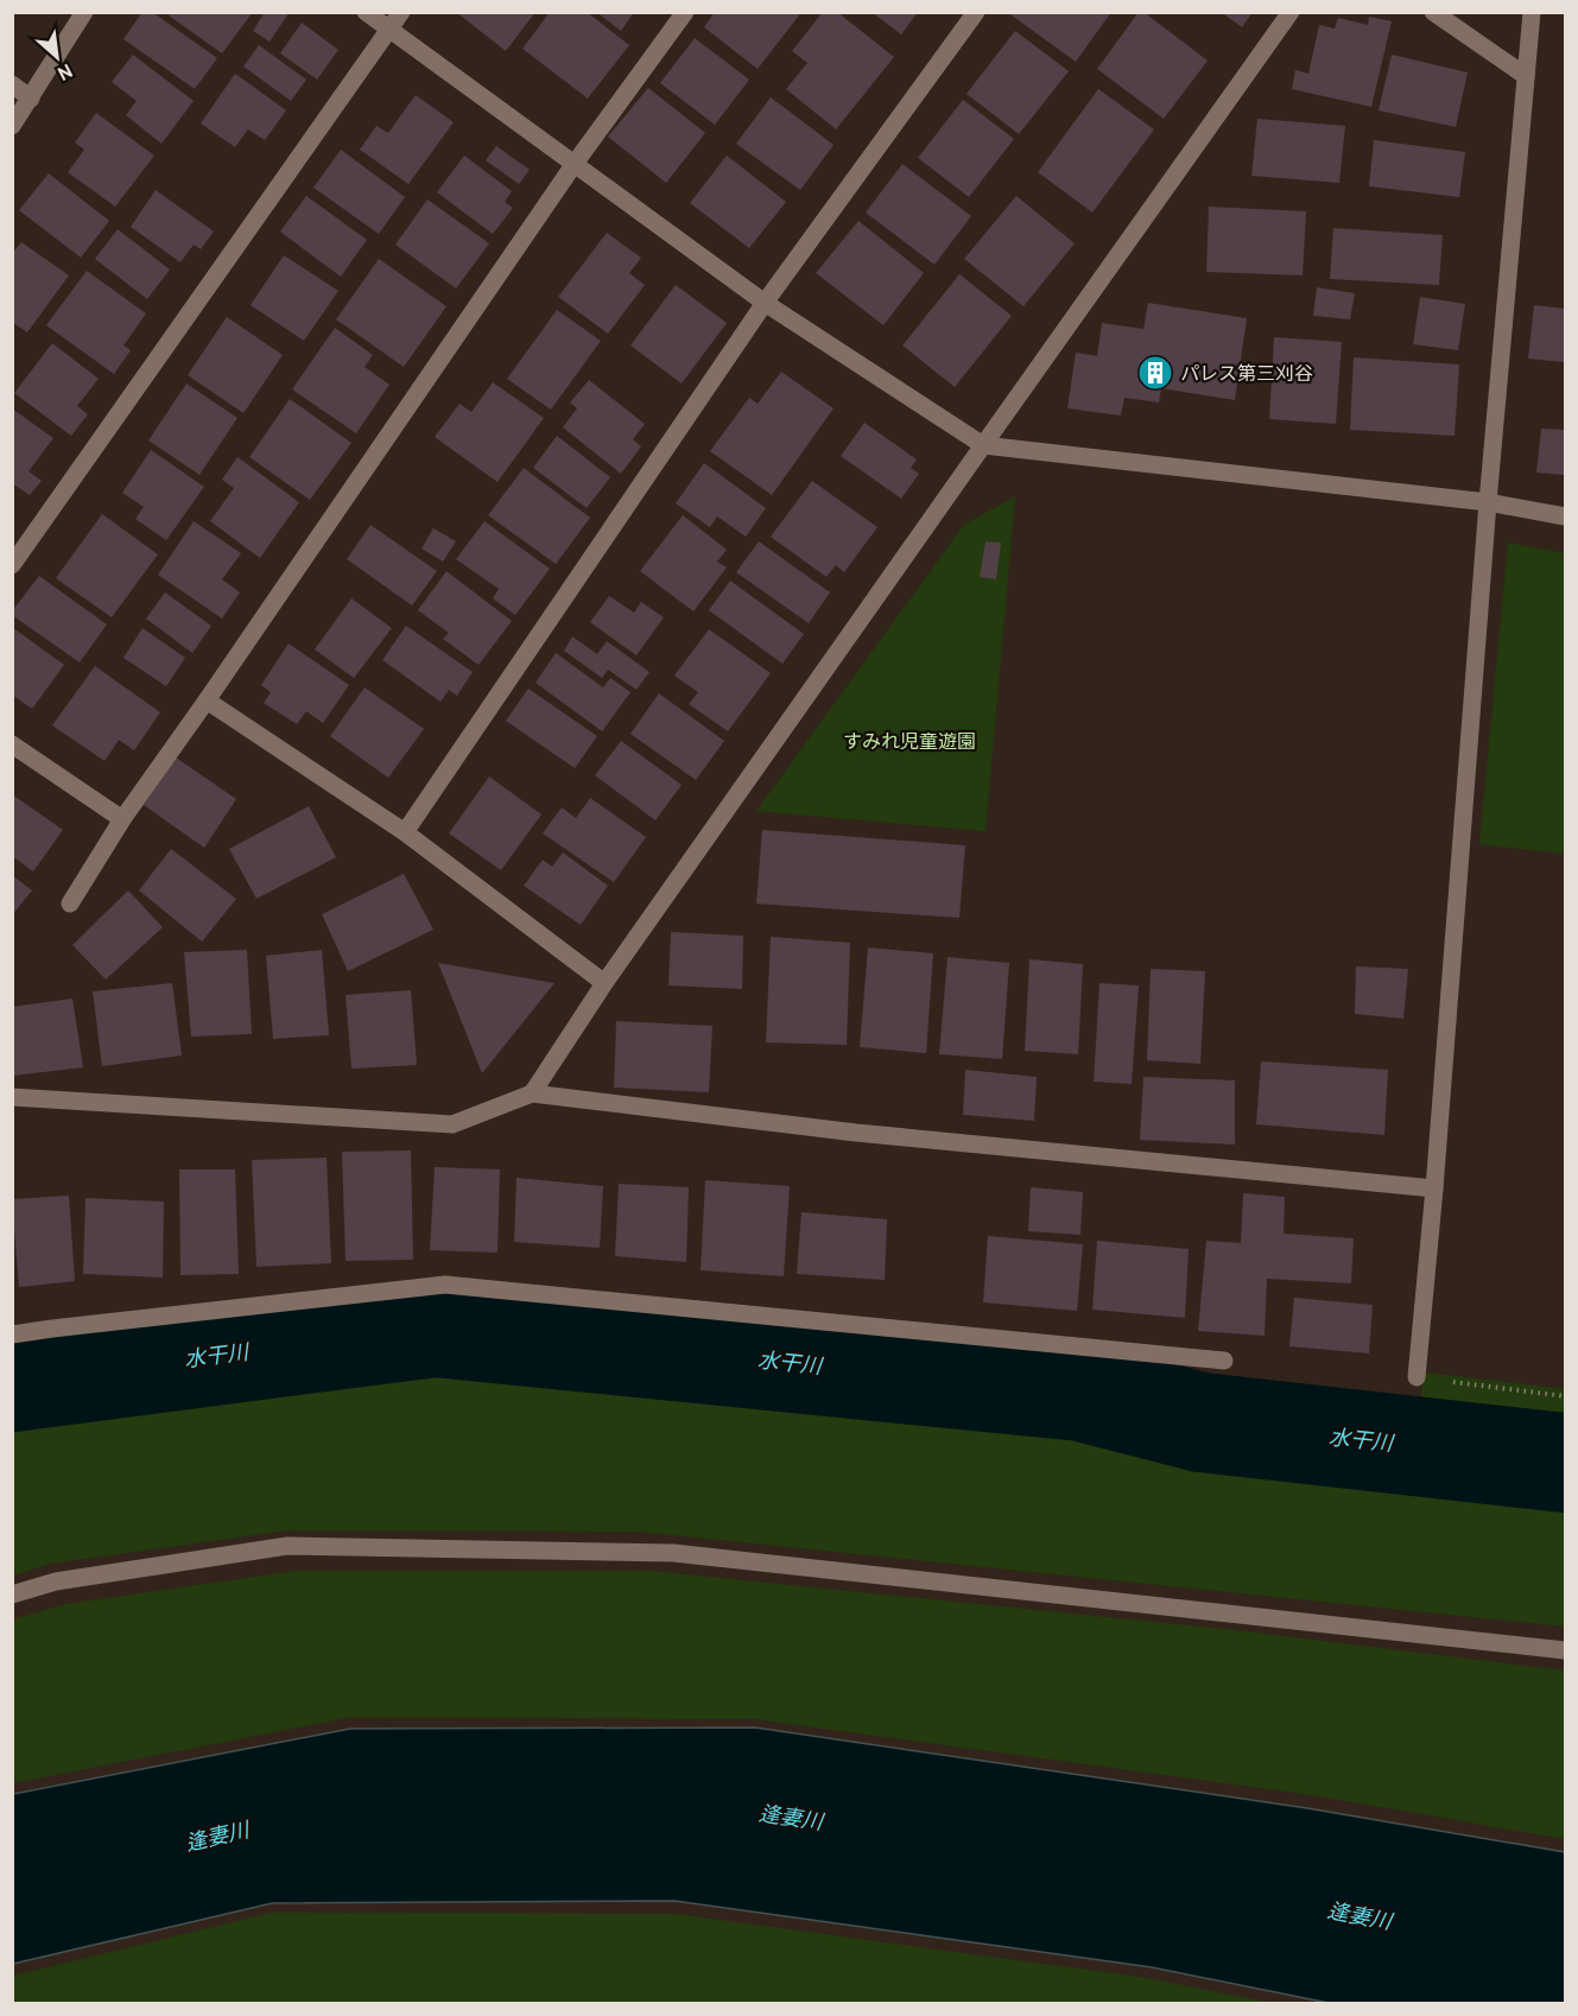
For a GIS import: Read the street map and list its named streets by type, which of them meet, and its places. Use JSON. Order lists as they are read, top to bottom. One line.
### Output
{"water":["水干川","逢妻川"],"parks":["すみれ児童遊園"],"places":{"building":["パレス第三刈谷"]},"north":"bottom right"}
